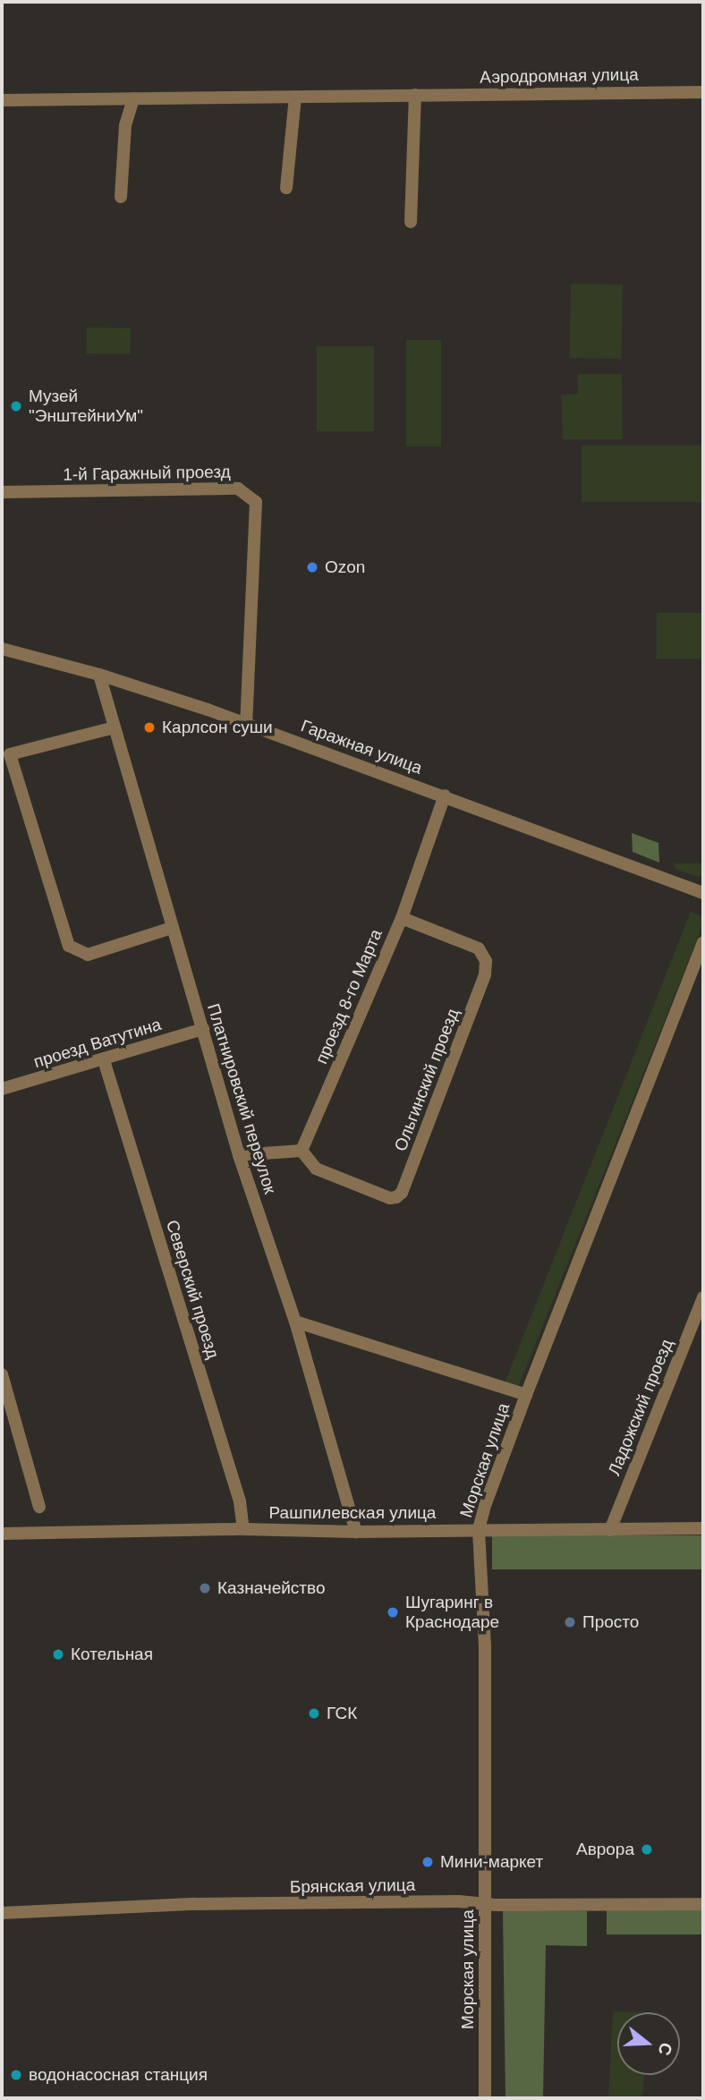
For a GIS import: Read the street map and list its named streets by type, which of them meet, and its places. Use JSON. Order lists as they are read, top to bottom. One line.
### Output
{"streets":{"street":["Аэродромная улица","1-й Гаражный проезд","Гаражная улица","проезд 8-го Марта","проезд Ватутина","Ольгинский проезд","Платнировский переулок","Северский проезд","Ладожский проезд","Морская улица","Рашпилевская улица","Брянская улица"]},"crossings":[["1-й Гаражный проезд","Гаражная улица"],["Гаражная улица","проезд 8-го Марта"],["Гаражная улица","Платнировский переулок"],["проезд 8-го Марта","Ольгинский проезд"],["проезд Ватутина","Платнировский переулок"],["проезд Ватутина","Северский проезд"],["Платнировский переулок","Рашпилевская улица"],["Северский проезд","Рашпилевская улица"],["Ладожский проезд","Рашпилевская улица"],["Морская улица","Рашпилевская улица"],["Морская улица","Брянская улица"]],"places":["Музей \"ЭнштейниУм\"","Ozon","Карлсон суши","Казначейство","Шугаринг в Краснодаре","Просто","Котельная","ГСК","Аврора","Мини-маркет","водонасосная станция"],"north":"right"}
